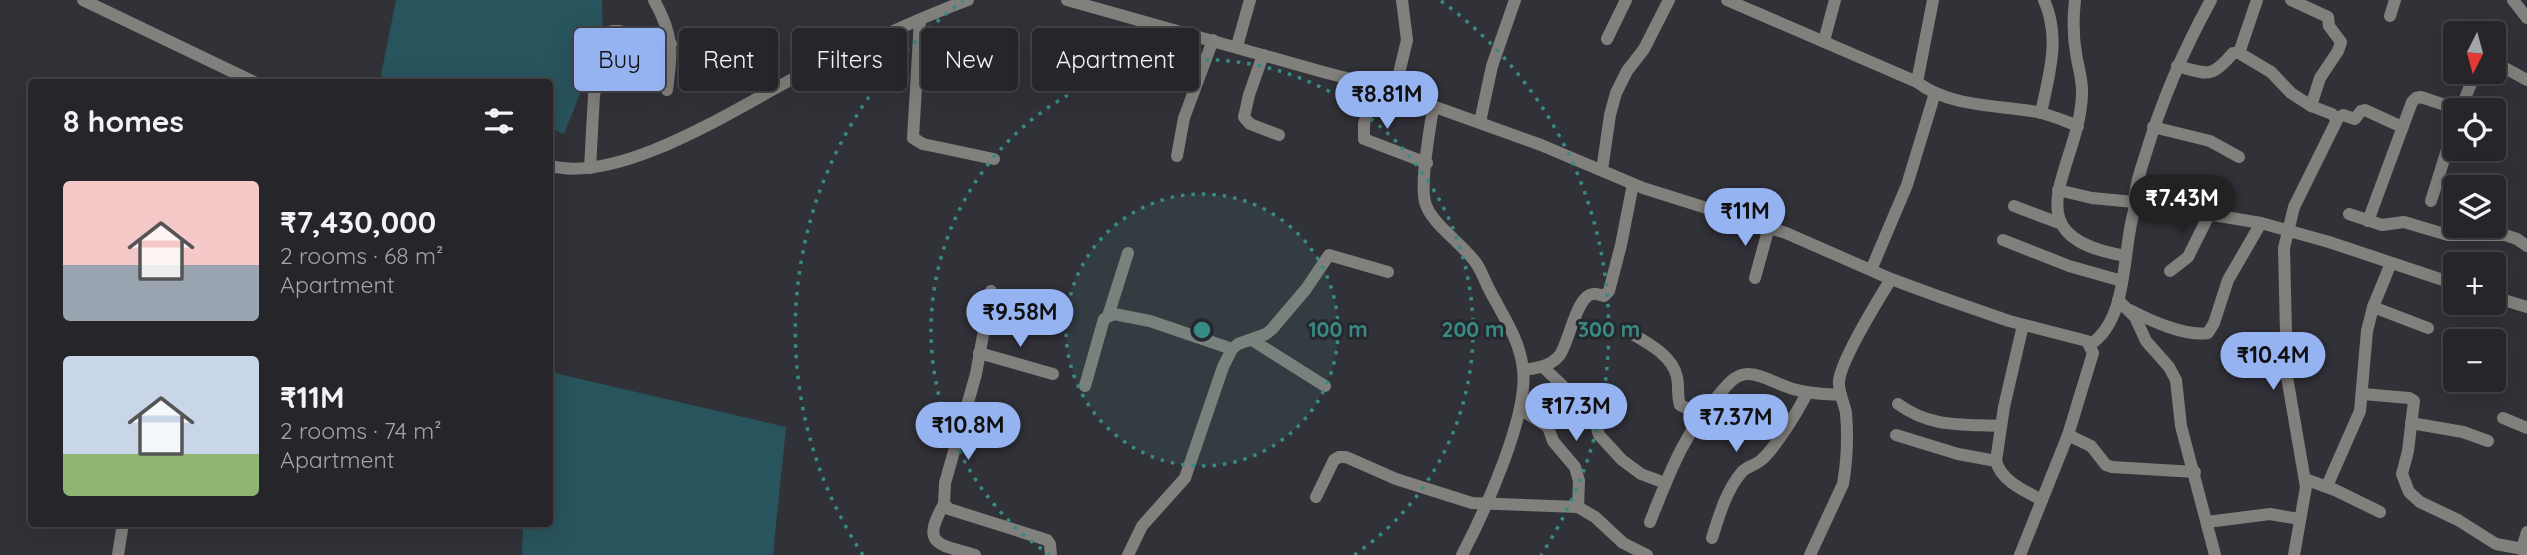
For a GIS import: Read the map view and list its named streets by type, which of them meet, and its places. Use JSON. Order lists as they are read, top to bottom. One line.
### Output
{"north":"bottom","page":{"map_buttons":["+","−"],"chip":["Buy","Rent","Filters","New","Apartment"],"price":["₹8.81M","₹7.43M","₹11M","₹9.58M","₹10.4M","₹17.3M","₹7.37M","₹10.8M"],"heading":"8 homes","list":[{"name":"₹7,430,000","note":"2 rooms · 68 m² · Apartment"},{"name":"₹11M","note":"2 rooms · 74 m² · Apartment"}]},"rings":["100 m","200 m","300 m"]}
